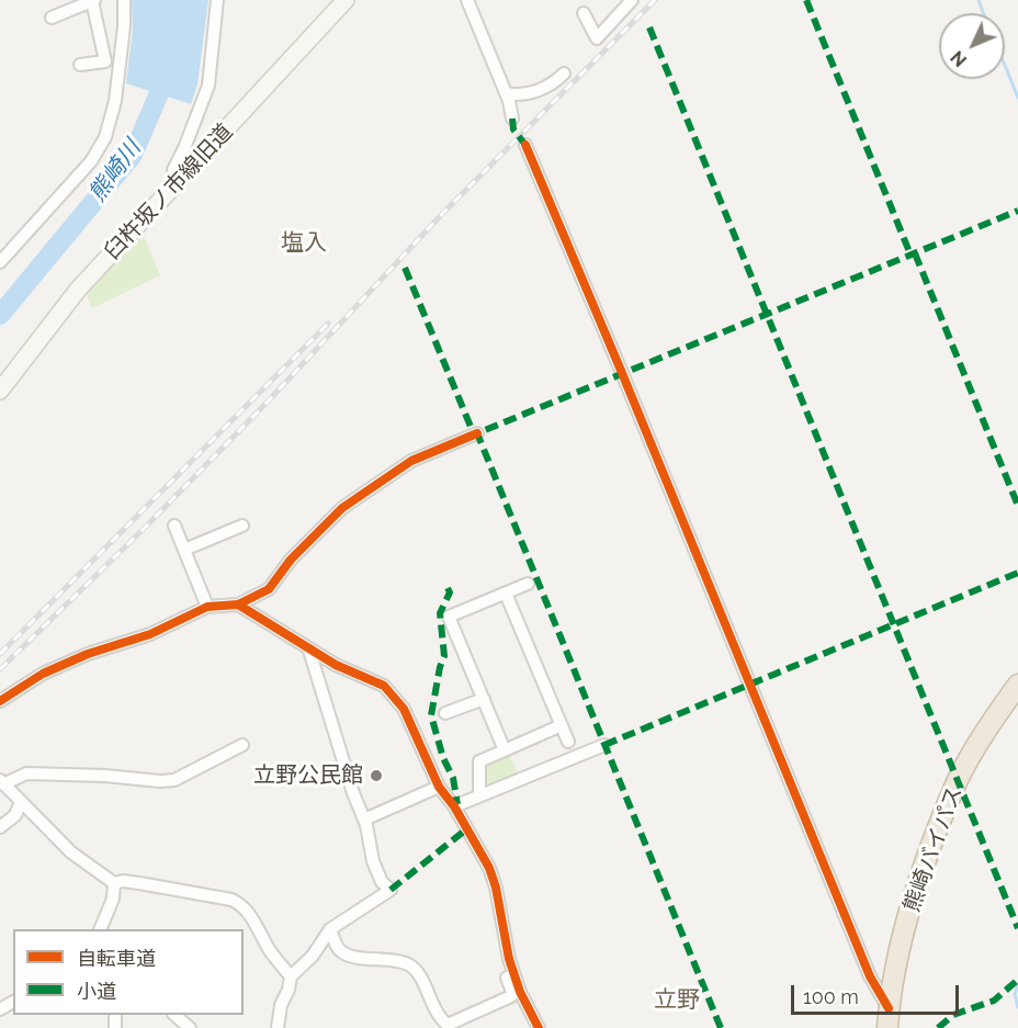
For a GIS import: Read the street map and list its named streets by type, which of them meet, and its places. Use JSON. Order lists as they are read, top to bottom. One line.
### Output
{"streets":{"highway":["熊崎バイパス"],"street":["臼杵坂ノ市線旧道"]},"districts":["塩入","立野"],"water":["熊崎川"],"places":["立野公民館"],"legend":["自転車道","小道"],"scale_bar":"100 m","north":"bottom left"}
